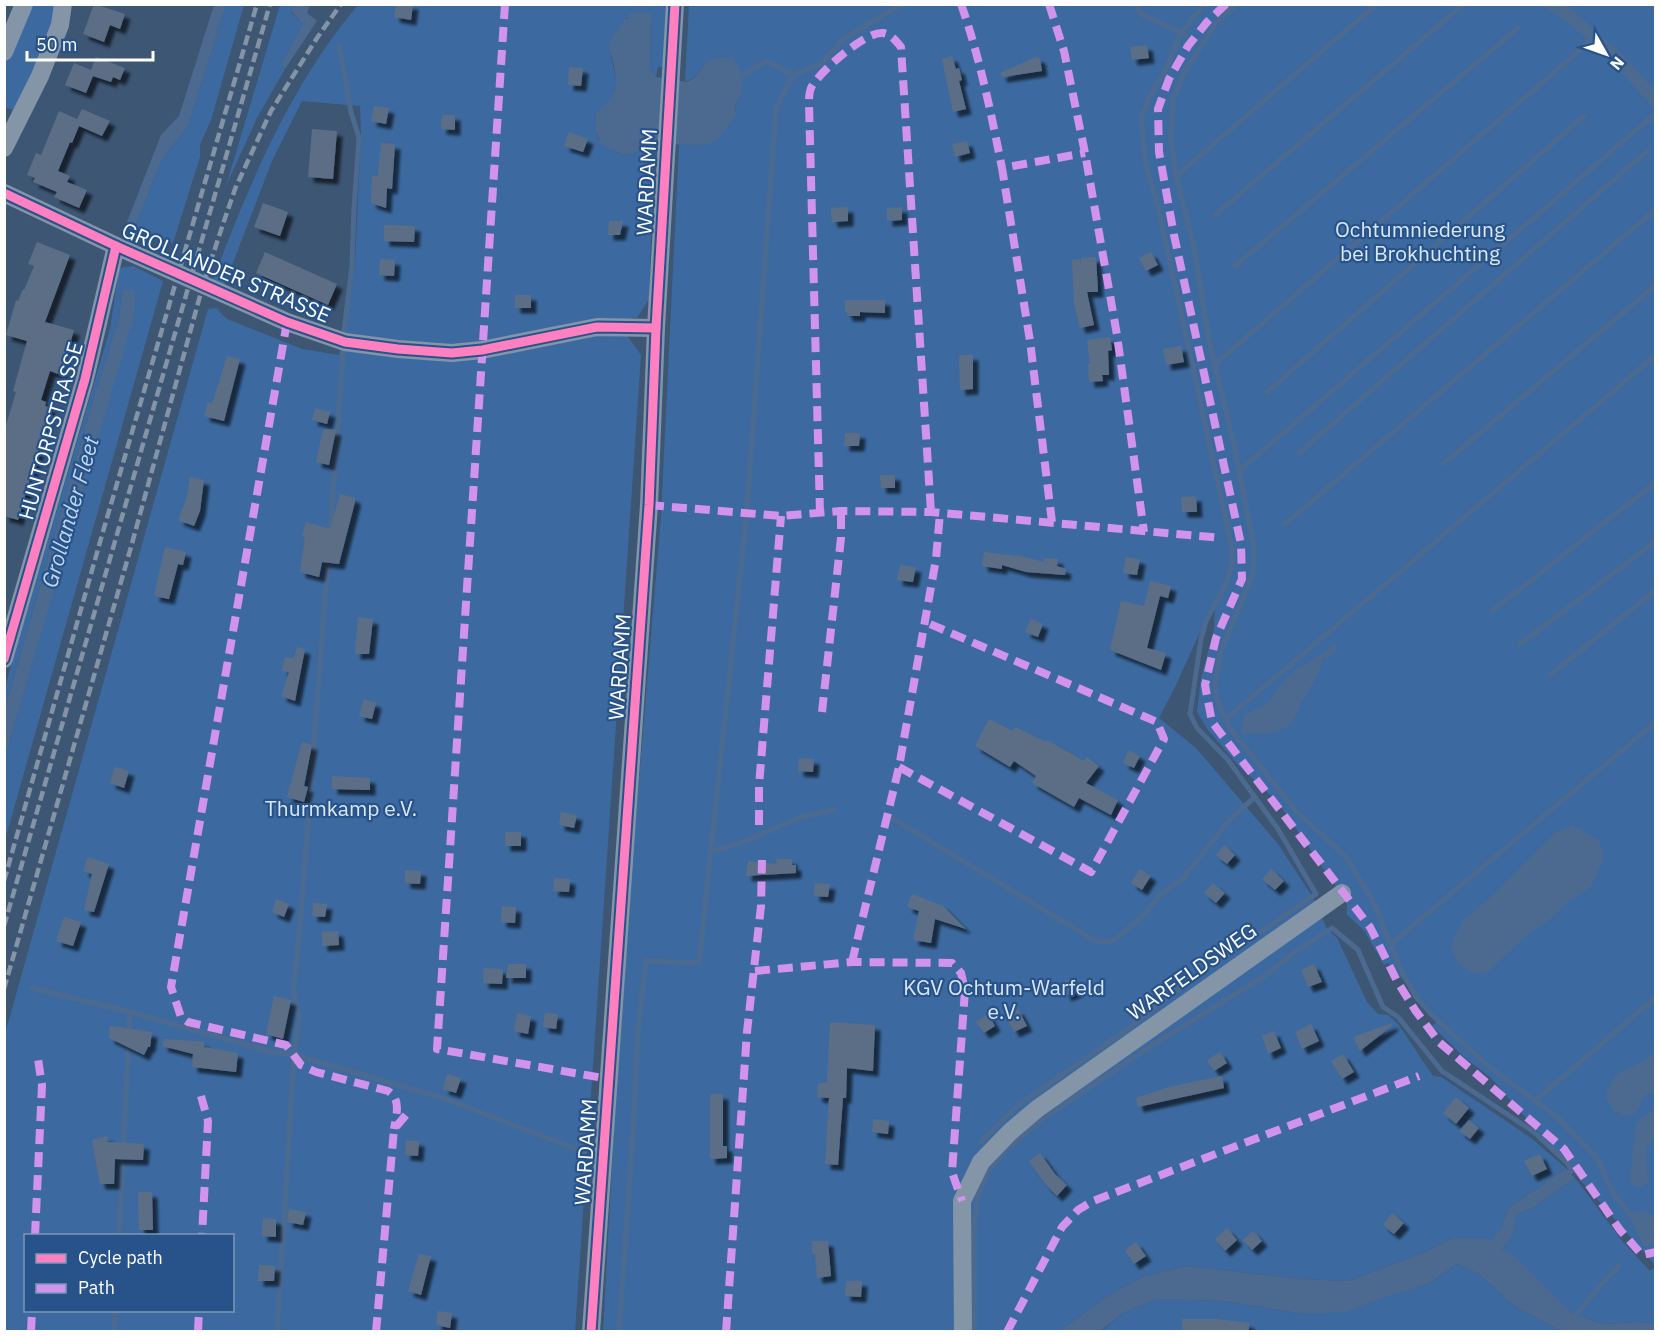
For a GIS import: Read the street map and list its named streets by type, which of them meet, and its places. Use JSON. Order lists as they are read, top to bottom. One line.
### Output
{"streets":{"street":["WARDAMM","GROLLANDER STRASSE","HUNTORPSTRASSE","WARFELDSWEG"]},"crossings":[["WARDAMM","GROLLANDER STRASSE"],["GROLLANDER STRASSE","HUNTORPSTRASSE"]],"water":["Grollander Fleet"],"parks":["Ochtumniederung bei Brokhuchting","Thurmkamp e.V.","KGV Ochtum-Warfeld e.V."],"legend":["Cycle path","Path"],"scale_bar":"50 m","north":"bottom right"}
